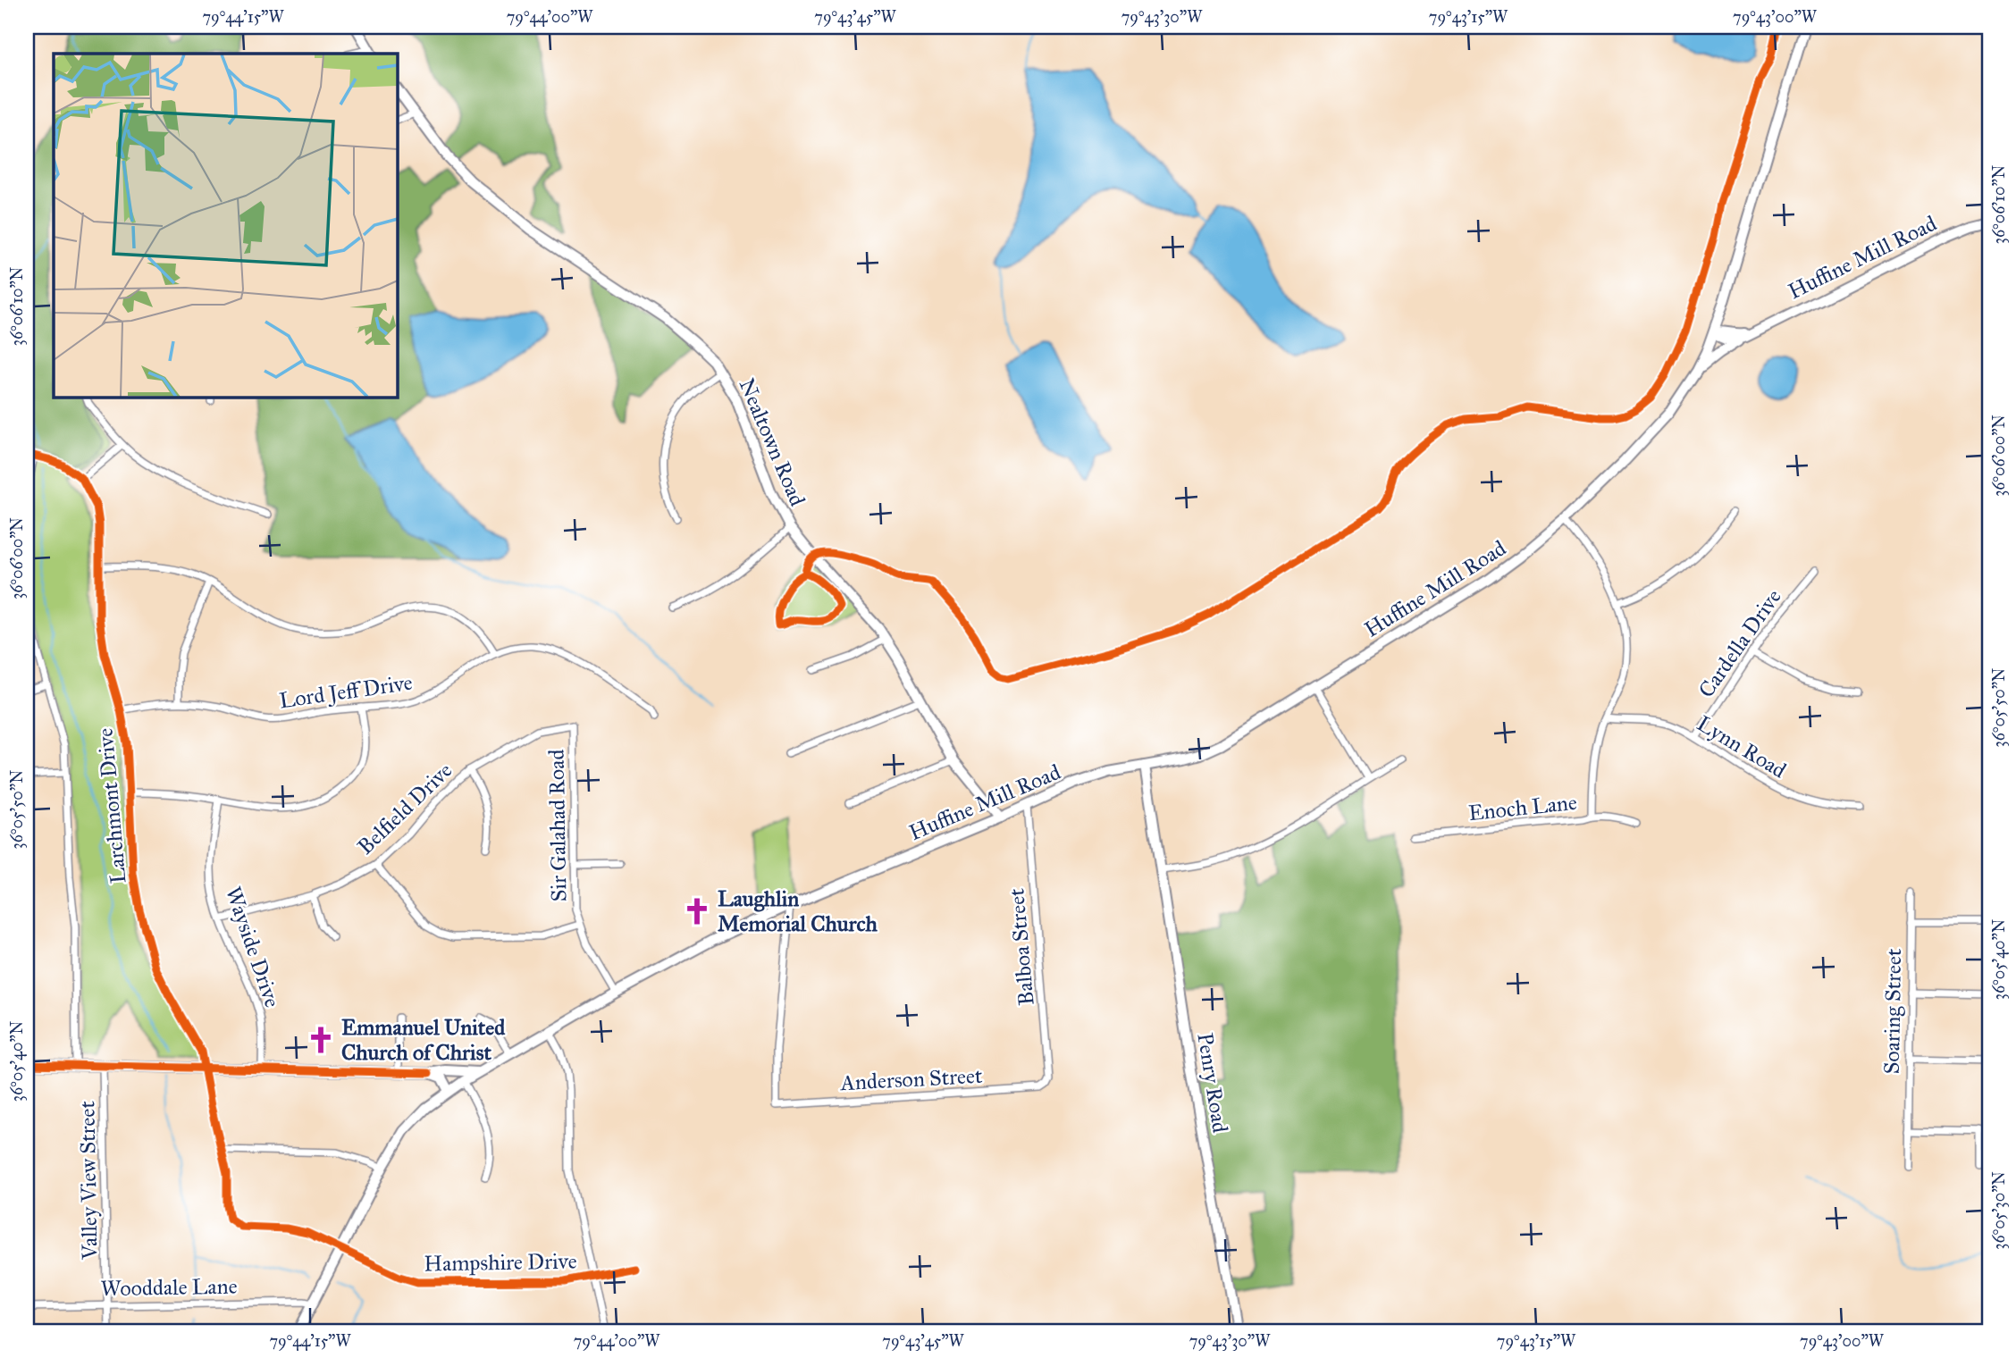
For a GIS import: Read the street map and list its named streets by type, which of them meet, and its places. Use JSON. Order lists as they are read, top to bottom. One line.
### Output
{"streets":{"street":["Huffine Mill Road","Nealtown Road","Cardella Drive","Lord Jeff Drive","Lynn Road","Larchmont Drive","Enoch Lane","Belfield Drive","Sir Galahad Road","Wayside Drive","Balboa Street","Soaring Street","Anderson Street","Penry Road","Valley View Street","Hampshire Drive","Wooddale Lane"]},"crossings":[["Huffine Mill Road","Nealtown Road"],["Huffine Mill Road","Sir Galahad Road"],["Huffine Mill Road","Balboa Street"],["Huffine Mill Road","Anderson Street"],["Huffine Mill Road","Penry Road"],["Huffine Mill Road","Hampshire Drive"],["Huffine Mill Road","Wooddale Lane"],["Cardella Drive","Lynn Road"],["Lord Jeff Drive","Larchmont Drive"],["Larchmont Drive","Hampshire Drive"],["Belfield Drive","Sir Galahad Road"],["Belfield Drive","Wayside Drive"],["Balboa Street","Anderson Street"],["Valley View Street","Wooddale Lane"]],"places":{"church":["Laughlin Memorial Church","Emmanuel United Church of Christ"]},"coordinates":["79°44'15\"W","79°44'00\"W","79°43'45\"W","79°43'30\"W","79°43'15\"W","79°43'00\"W","36°06'10\"N","36°06'00\"N","36°05'50\"N","36°05'40\"N","36°05'30\"N"]}
